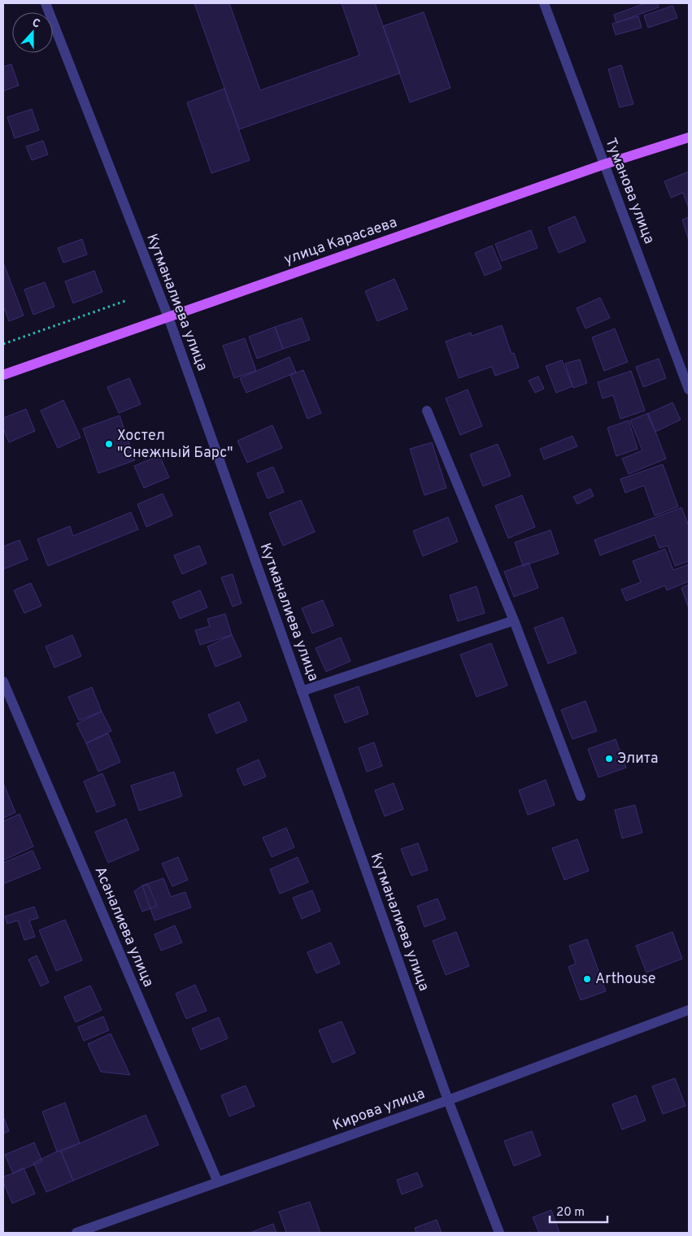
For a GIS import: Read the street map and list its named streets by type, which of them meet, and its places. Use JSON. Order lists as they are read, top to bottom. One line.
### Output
{"streets":{"main road":["улица Карасаева"],"street":["Туманова улица","Кутманалиева улица","Асаналиева улица","Кирова улица"]},"crossings":[["Туманова улица","улица Карасаева"],["улица Карасаева","Кутманалиева улица"],["Кутманалиева улица","Кирова улица"],["Асаналиева улица","Кирова улица"]],"places":["Хостел \"Снежный Барс\"","Элита","Arthouse"],"scale_bar":"20 m","north":"top"}
